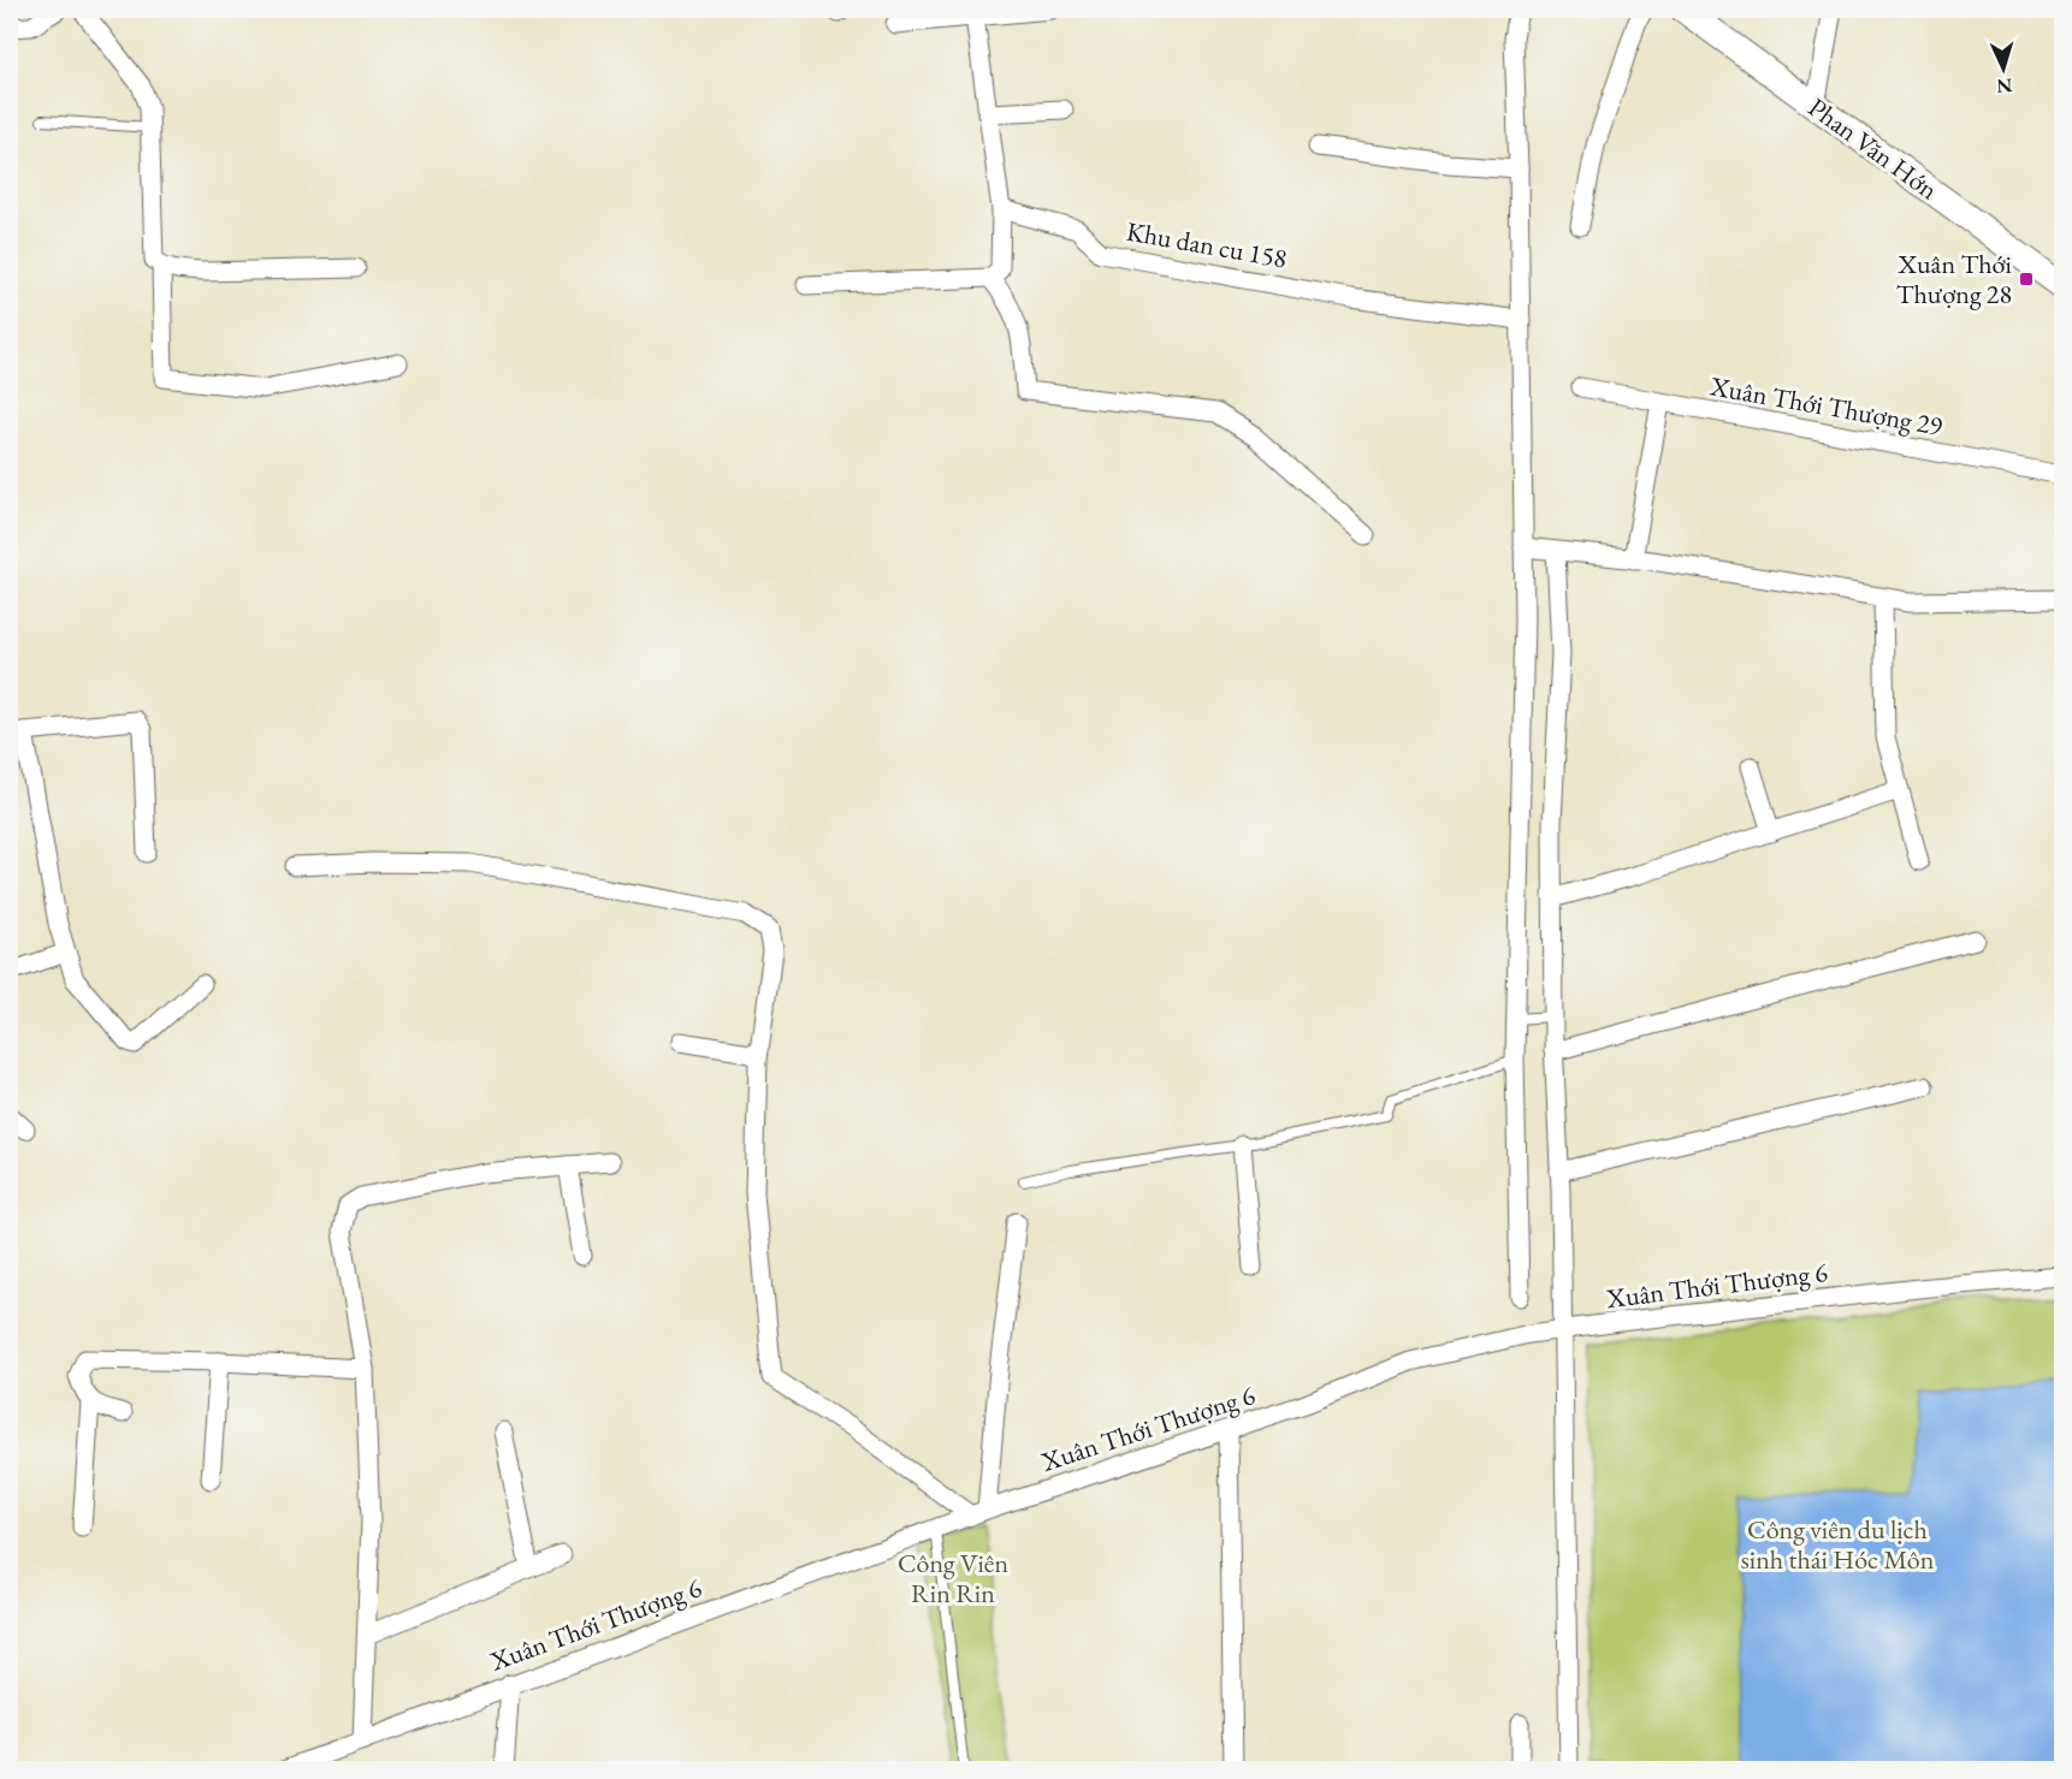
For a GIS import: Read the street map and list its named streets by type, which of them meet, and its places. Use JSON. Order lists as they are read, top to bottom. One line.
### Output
{"streets":{"main road":["Phan Văn Hớn"],"street":["Khu dan cu 158","Xuân Thới Thượng 29","Xuân Thới Thượng 6"]},"parks":["Công viên du lịch sinh thái Hóc Môn","Công Viên Rin Rin"],"places":{"transit":["Xuân Thới Thượng 28"]},"north":"bottom"}
